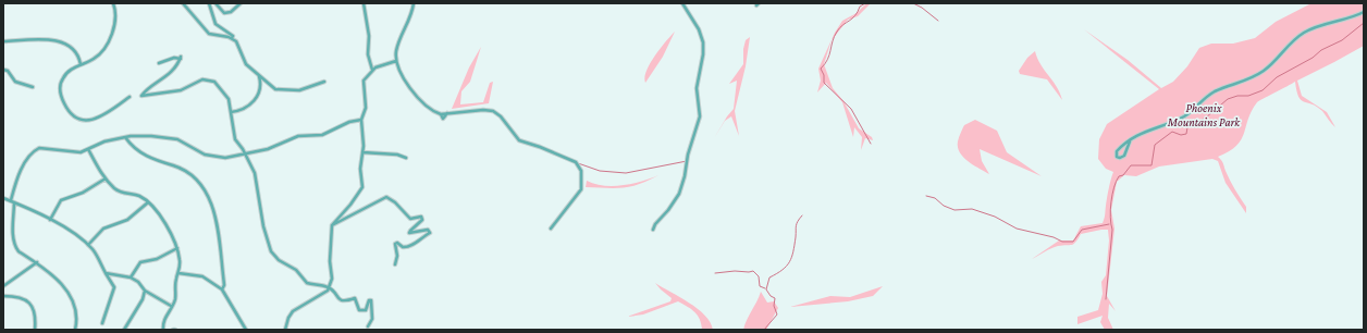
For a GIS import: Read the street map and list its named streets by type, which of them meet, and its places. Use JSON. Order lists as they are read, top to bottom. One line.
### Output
{"parks":["Phoenix Mountains Park"]}
